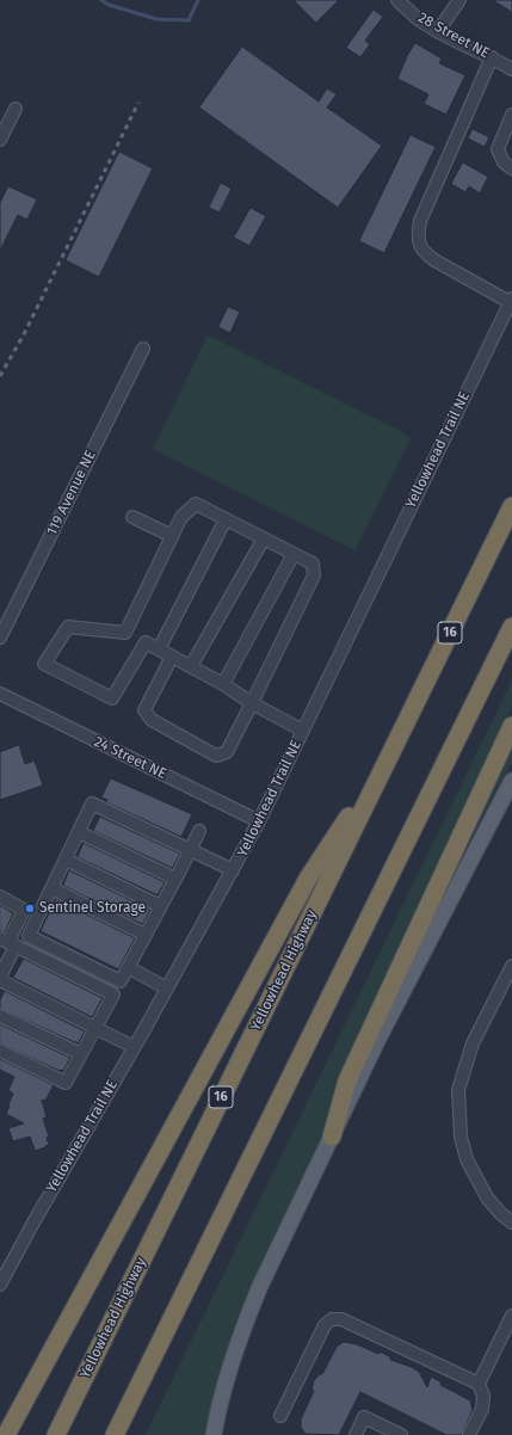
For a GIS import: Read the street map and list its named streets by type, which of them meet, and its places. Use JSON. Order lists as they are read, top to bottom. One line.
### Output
{"streets":{"highway":["16","Yellowhead Highway"],"street":["28 Street NE","Yellowhead Trail NE","119 Avenue NE","24 Street NE"]},"crossings":[["Yellowhead Trail NE","24 Street NE"]],"places":["Sentinel Storage"]}
